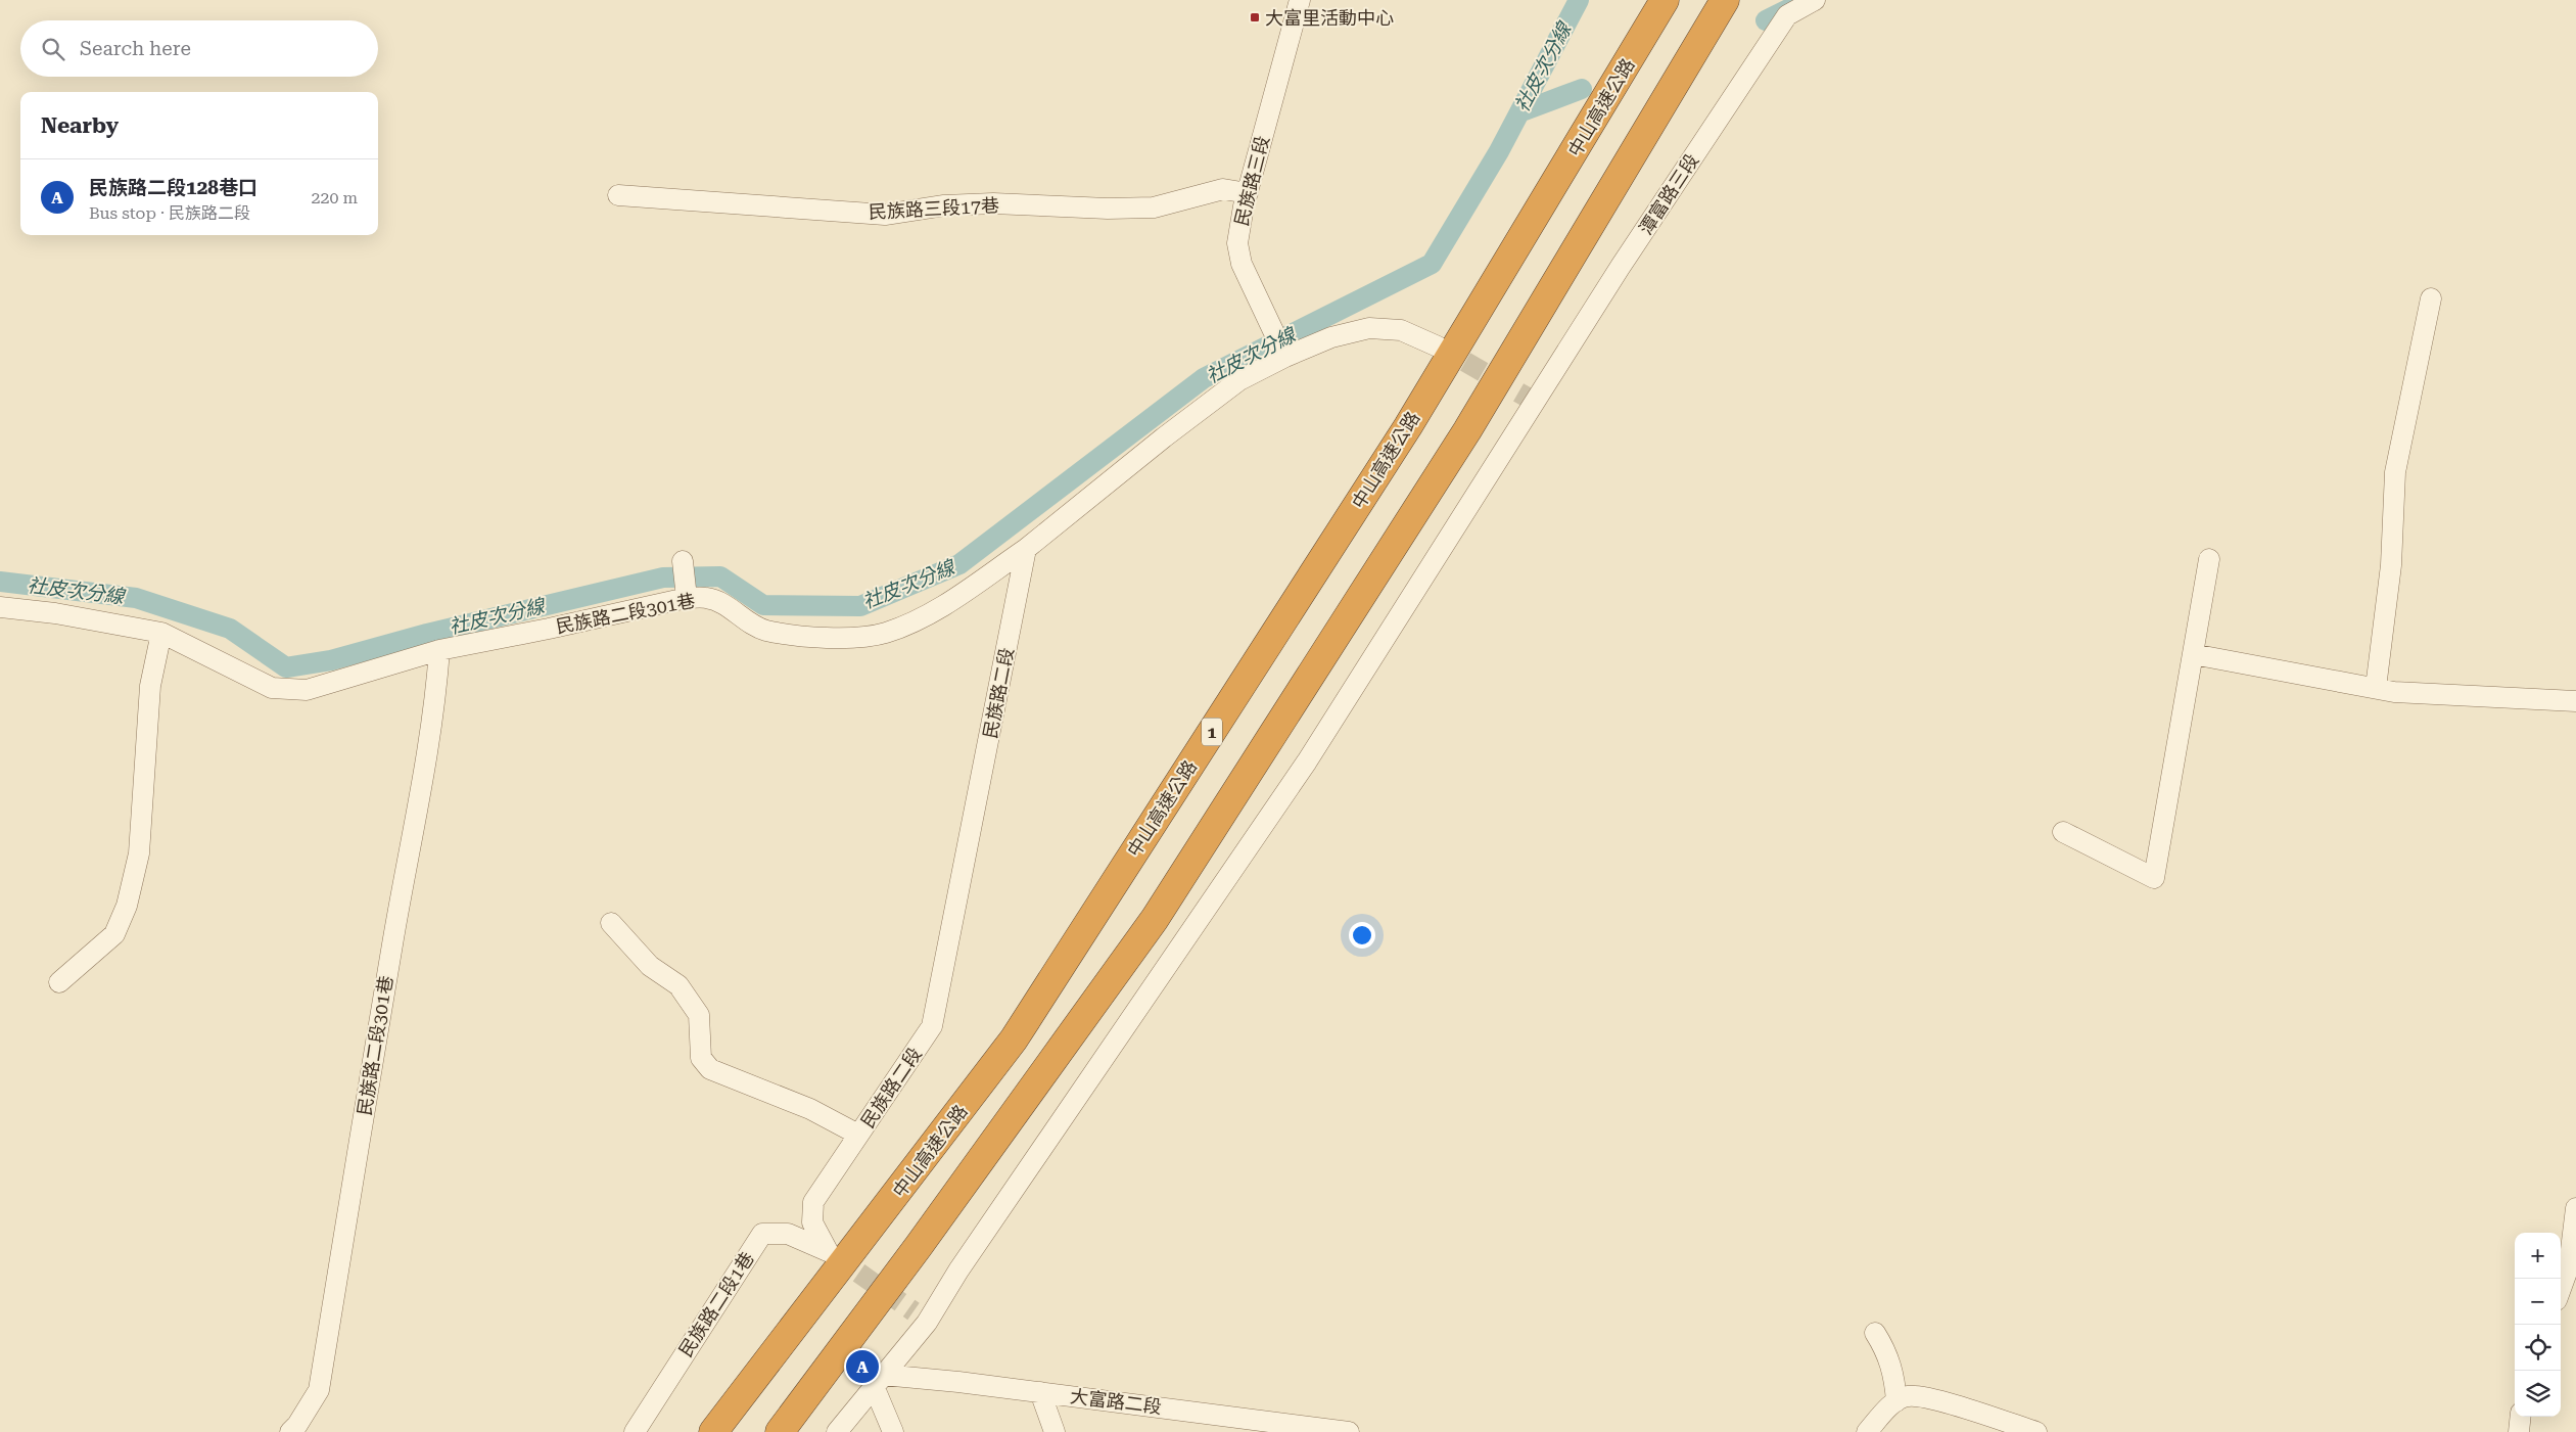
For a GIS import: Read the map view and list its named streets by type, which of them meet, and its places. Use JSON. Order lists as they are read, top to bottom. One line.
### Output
{"streets":{"highway":["中山高速公路","1"],"street":["民族路三段","潭富路三段","民族路三段17巷","民族路二段301巷","民族路二段","民族路二段1巷","大富路二段"]},"crossings":[["民族路三段","民族路三段17巷"],["潭富路三段","大富路二段"],["民族路二段301巷","民族路二段"],["民族路二段","民族路二段1巷"]],"water":["社皮次分線"],"places":{"transit":["大富里活動中心"]},"page":{"search":"Search here","heading":"Nearby","list":[{"mark":"A","name":"民族路二段128巷口","note":"Bus stop · 民族路二段","value":"220 m"}],"map_buttons":["+","−"],"pins":"A"}}
